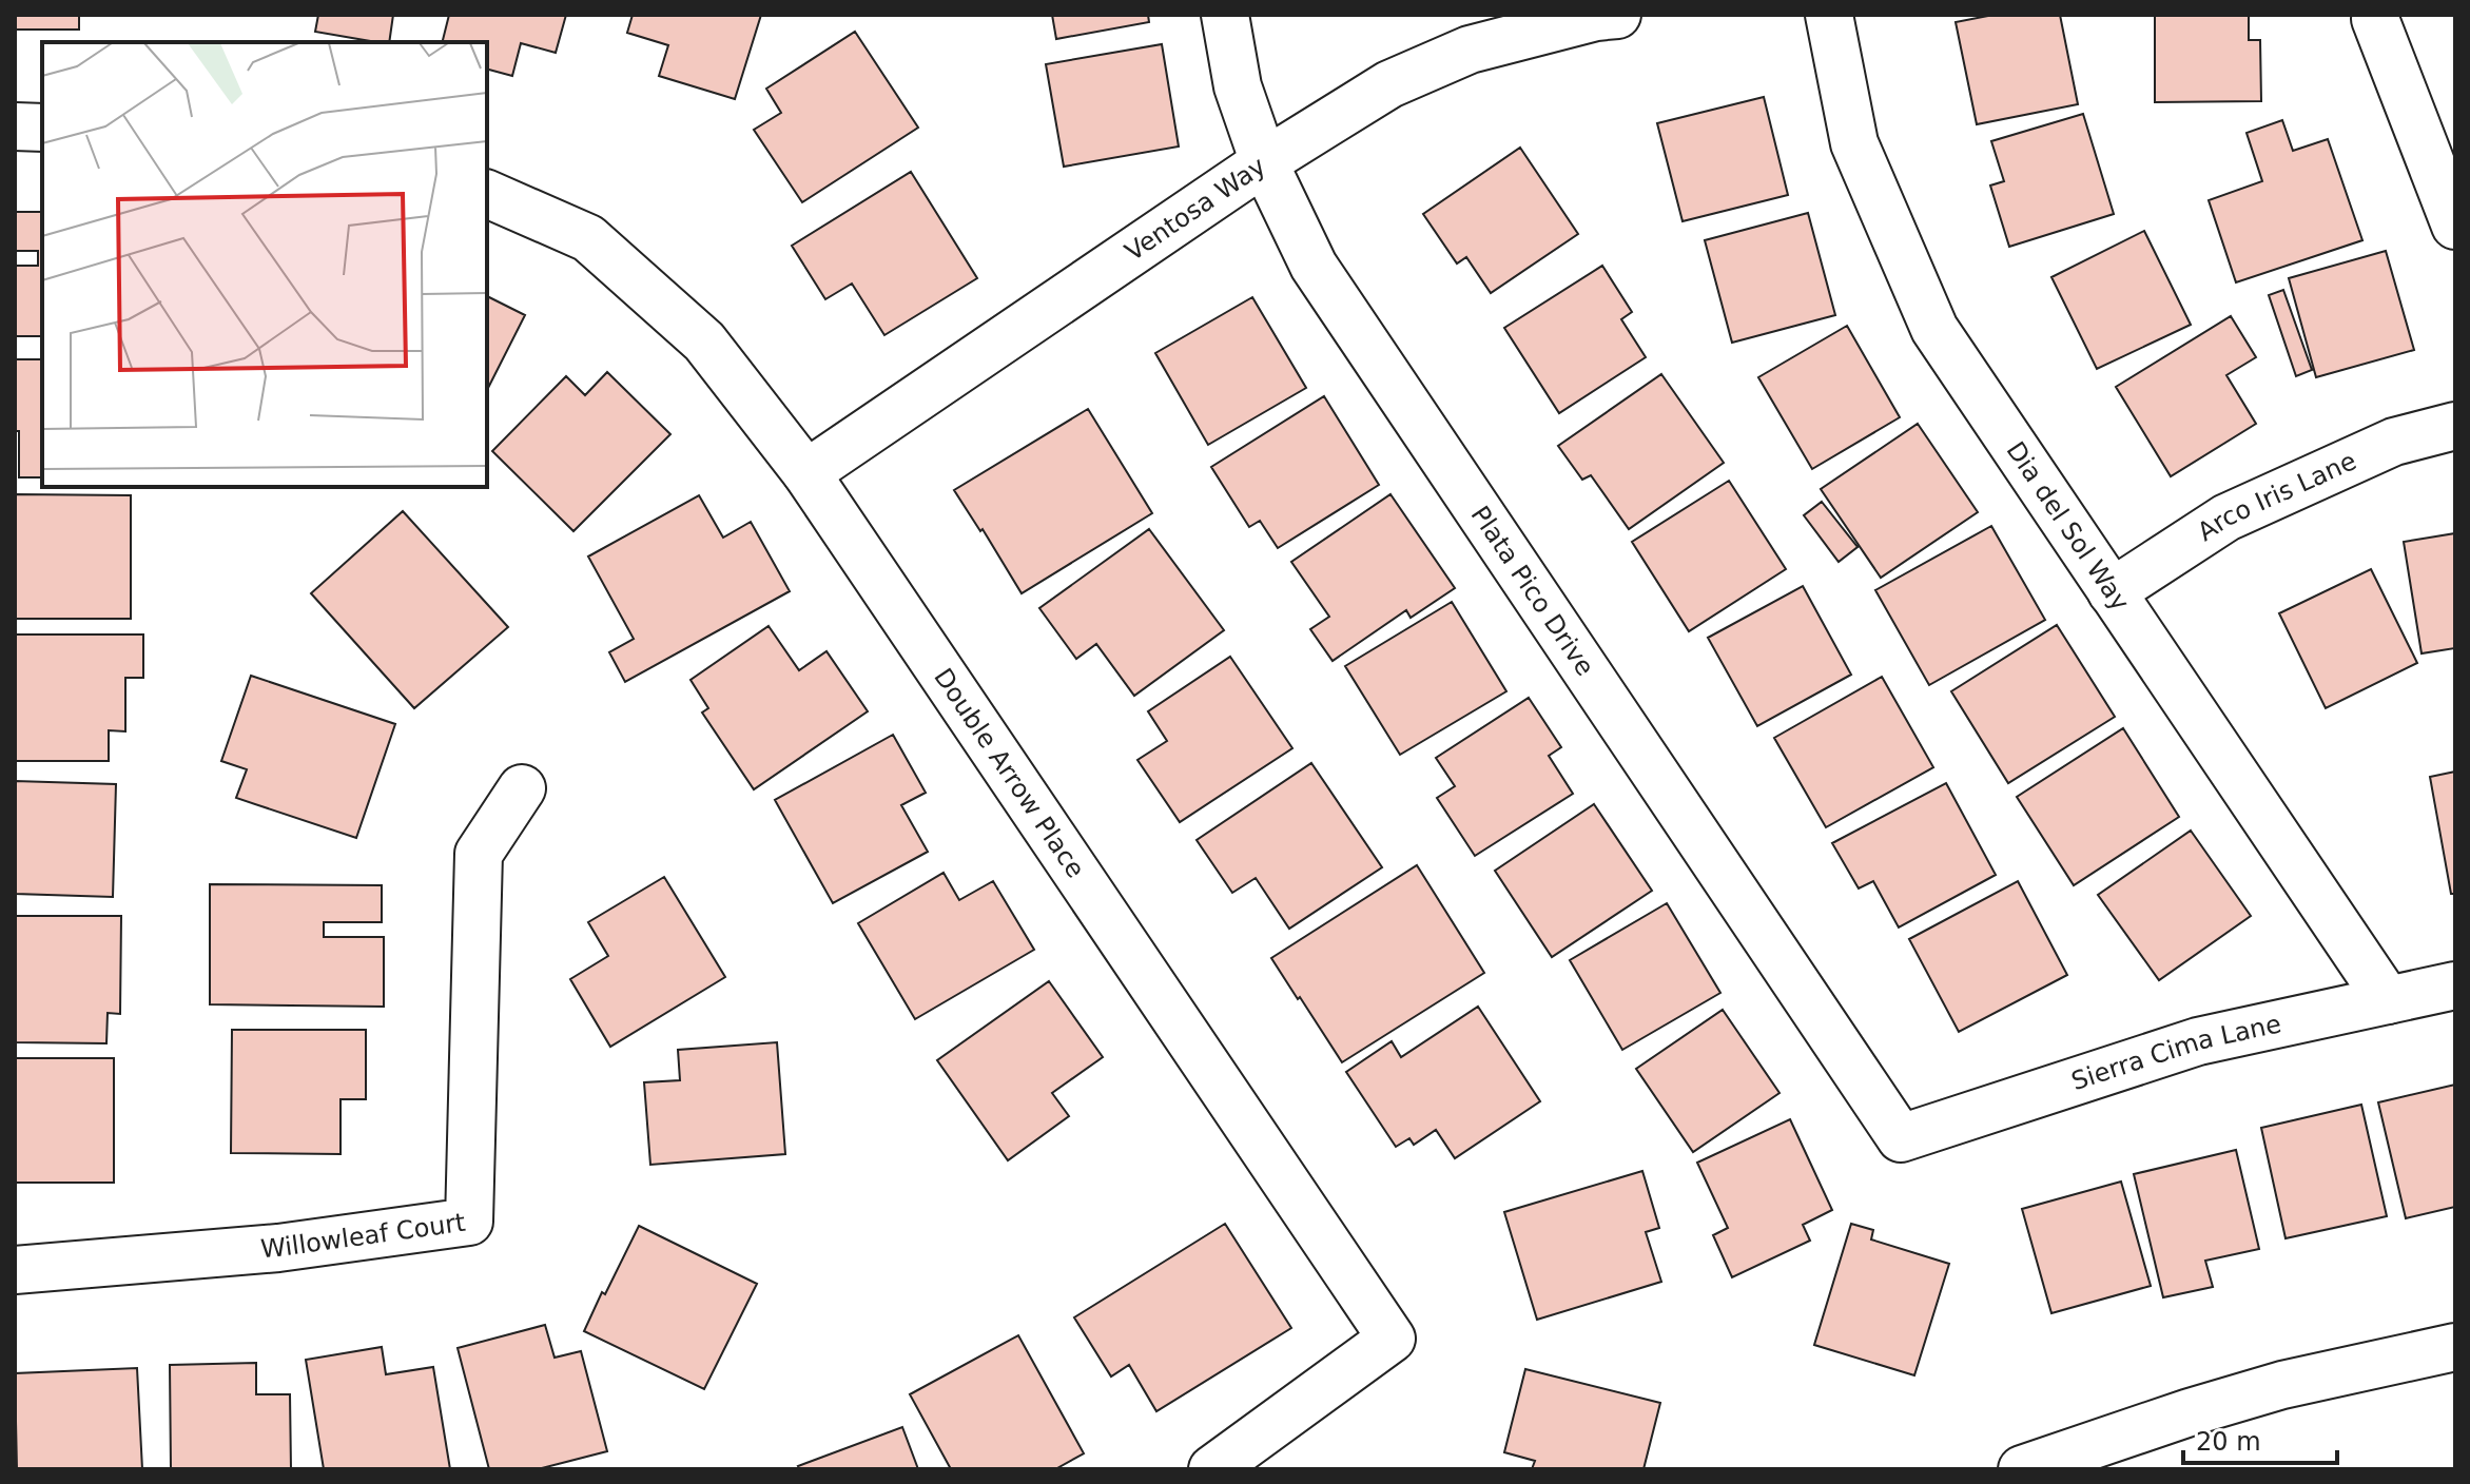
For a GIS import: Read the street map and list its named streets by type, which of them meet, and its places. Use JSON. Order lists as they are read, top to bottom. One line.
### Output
{"streets":{"street":["Ventosa Way","Arco Iris Lane","Dia del Sol Way","Plata Pico Drive","Double Arrow Place","Sierra Cima Lane","Willowleaf Court"]},"crossings":[["Ventosa Way","Plata Pico Drive"],["Ventosa Way","Double Arrow Place"],["Arco Iris Lane","Dia del Sol Way"],["Dia del Sol Way","Sierra Cima Lane"],["Plata Pico Drive","Sierra Cima Lane"]],"scale_bar":"20 m"}
